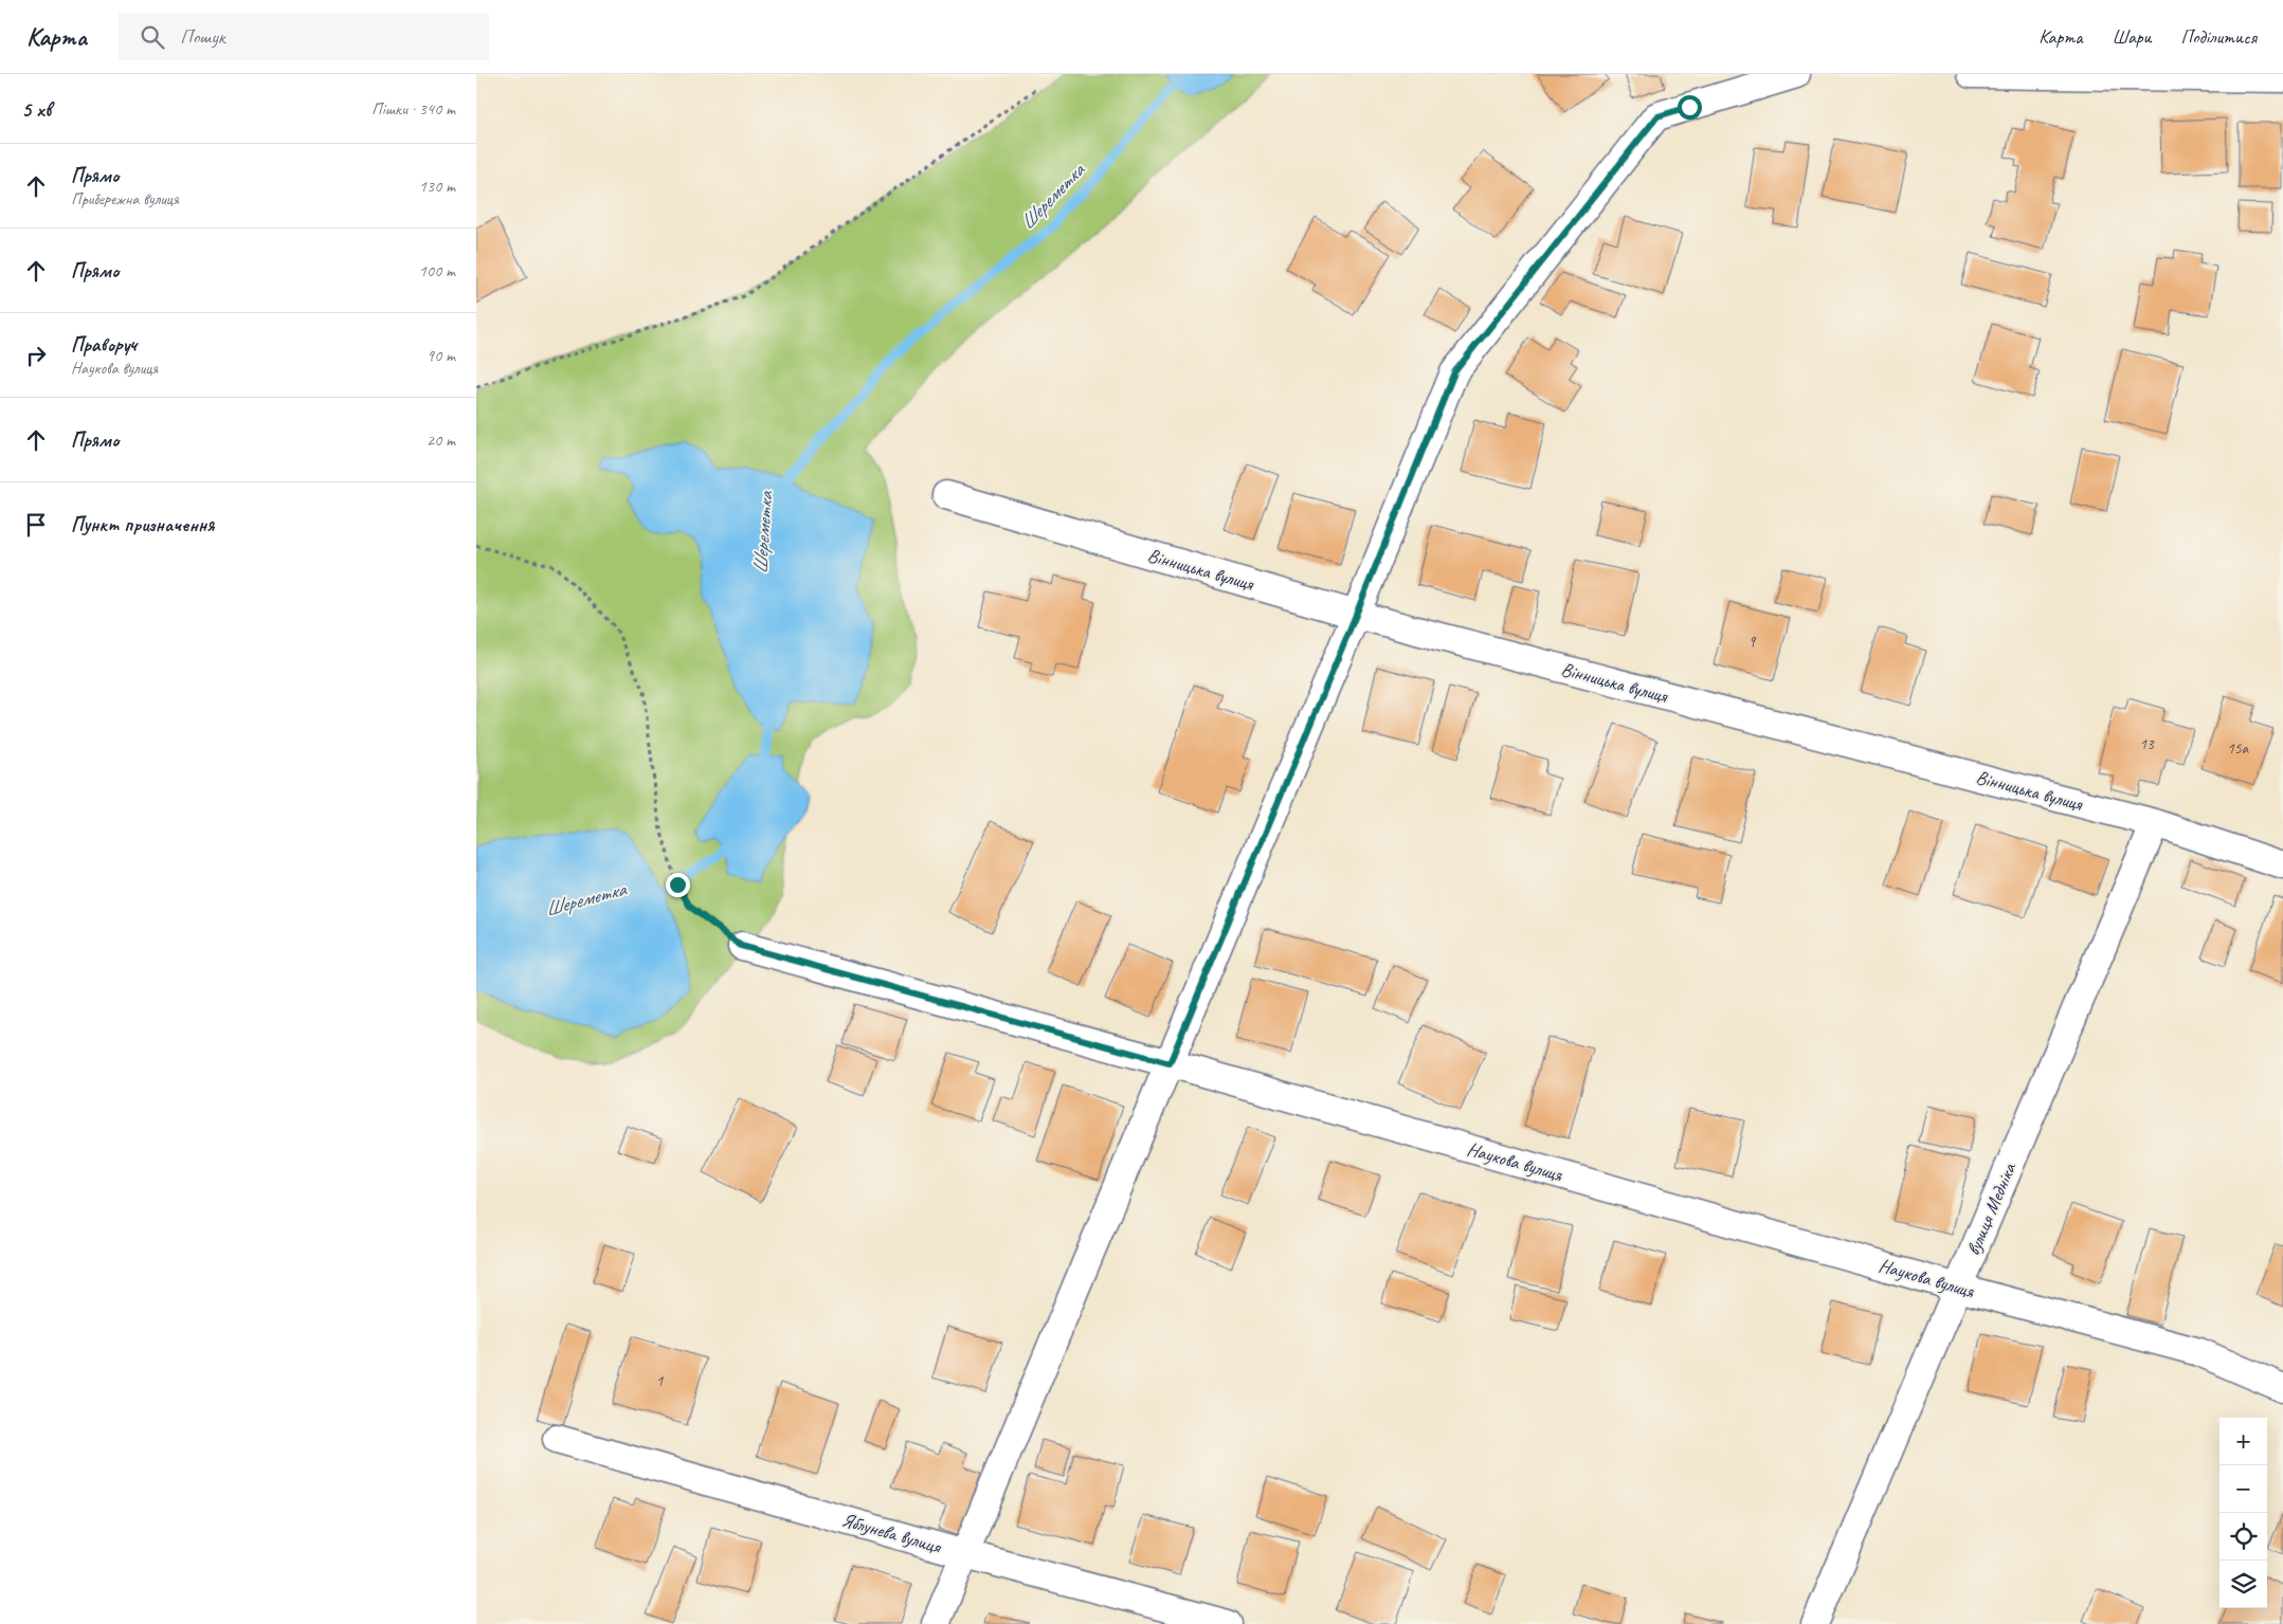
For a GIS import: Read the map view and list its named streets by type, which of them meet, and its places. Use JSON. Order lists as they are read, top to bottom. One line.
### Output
{"streets":{"street":["Вінницька вулиця","Наукова вулиця","вулиця Медніка","Яблунева вулиця"]},"crossings":[["Вінницька вулиця","вулиця Медніка"],["Наукова вулиця","вулиця Медніка"]],"water":["Шереметка"],"house_numbers":["9","13","15а","1"],"page":{"header":"Карта","search":"Пошук","nav":["Карта","Шари","Поділитися"],"heading":["5 хв","Пішки · 340 m"],"list":[["Прямо","Прибережна вулиця","130 m"],["Прямо","100 m"],["Праворуч","Наукова вулиця","90 m"],["Прямо","20 m"],"Пункт призначення"],"map_buttons":["+","−"]}}
